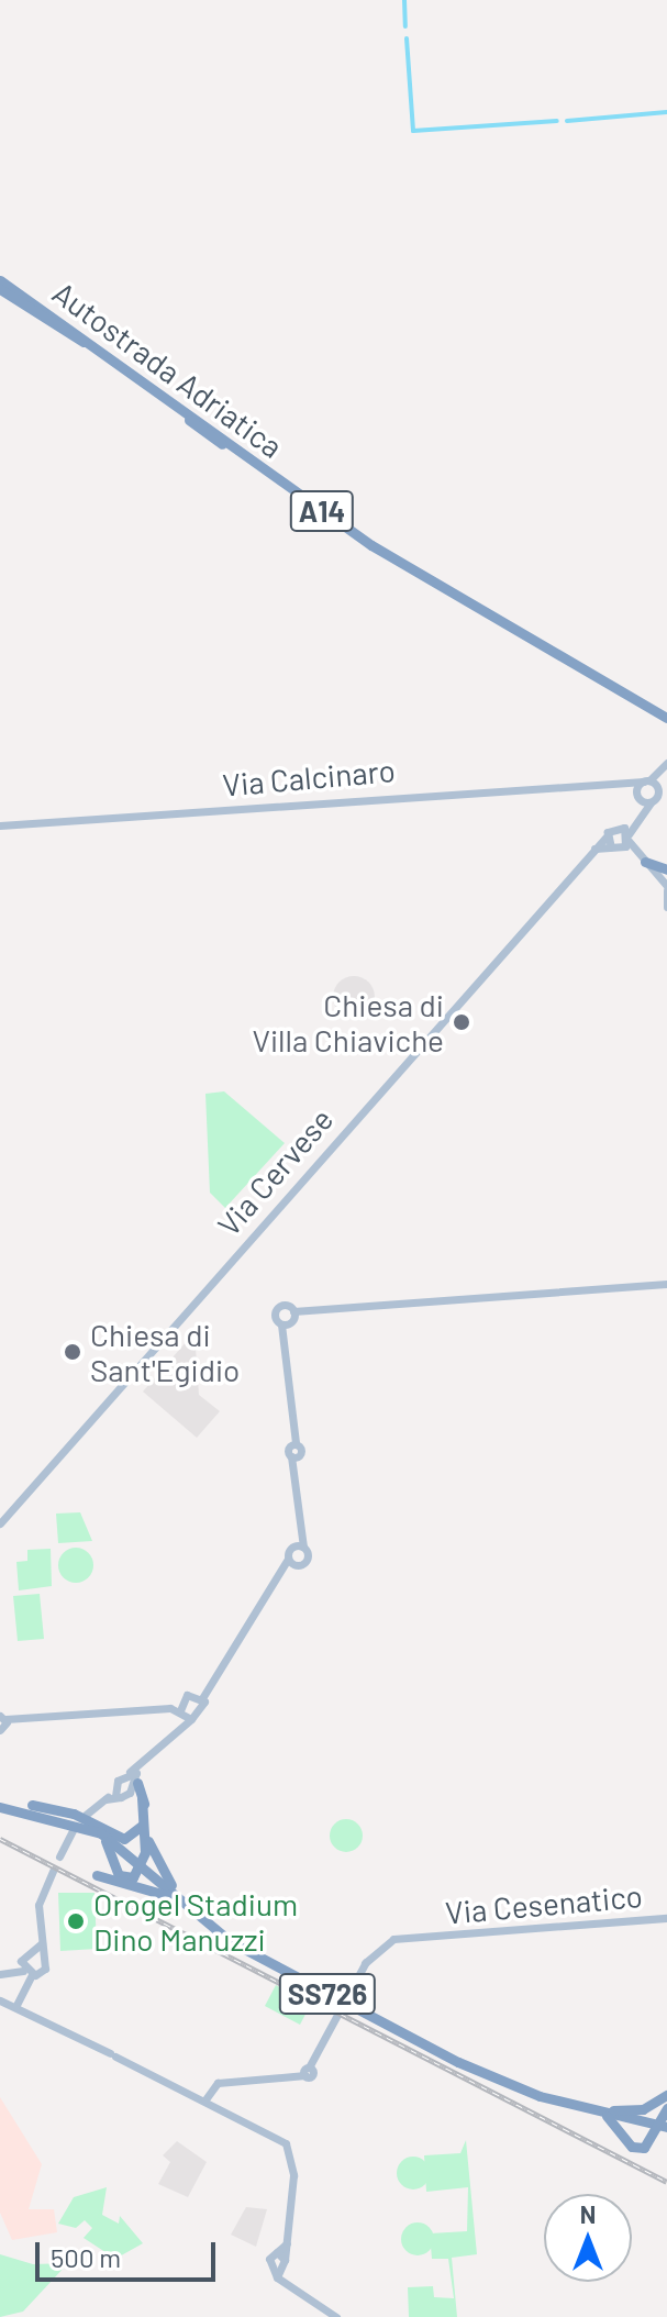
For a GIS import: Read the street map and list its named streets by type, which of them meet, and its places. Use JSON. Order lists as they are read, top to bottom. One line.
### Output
{"streets":{"highway":["Autostrada Adriatica","A14","SS726"],"main road":["Via Calcinaro","Via Cervese","Via Cesenatico"]},"places":["Chiesa di Villa Chiaviche","Chiesa di Sant'Egidio","Orogel Stadium Dino Manuzzi"],"scale_bar":"500 m","north":"top"}
